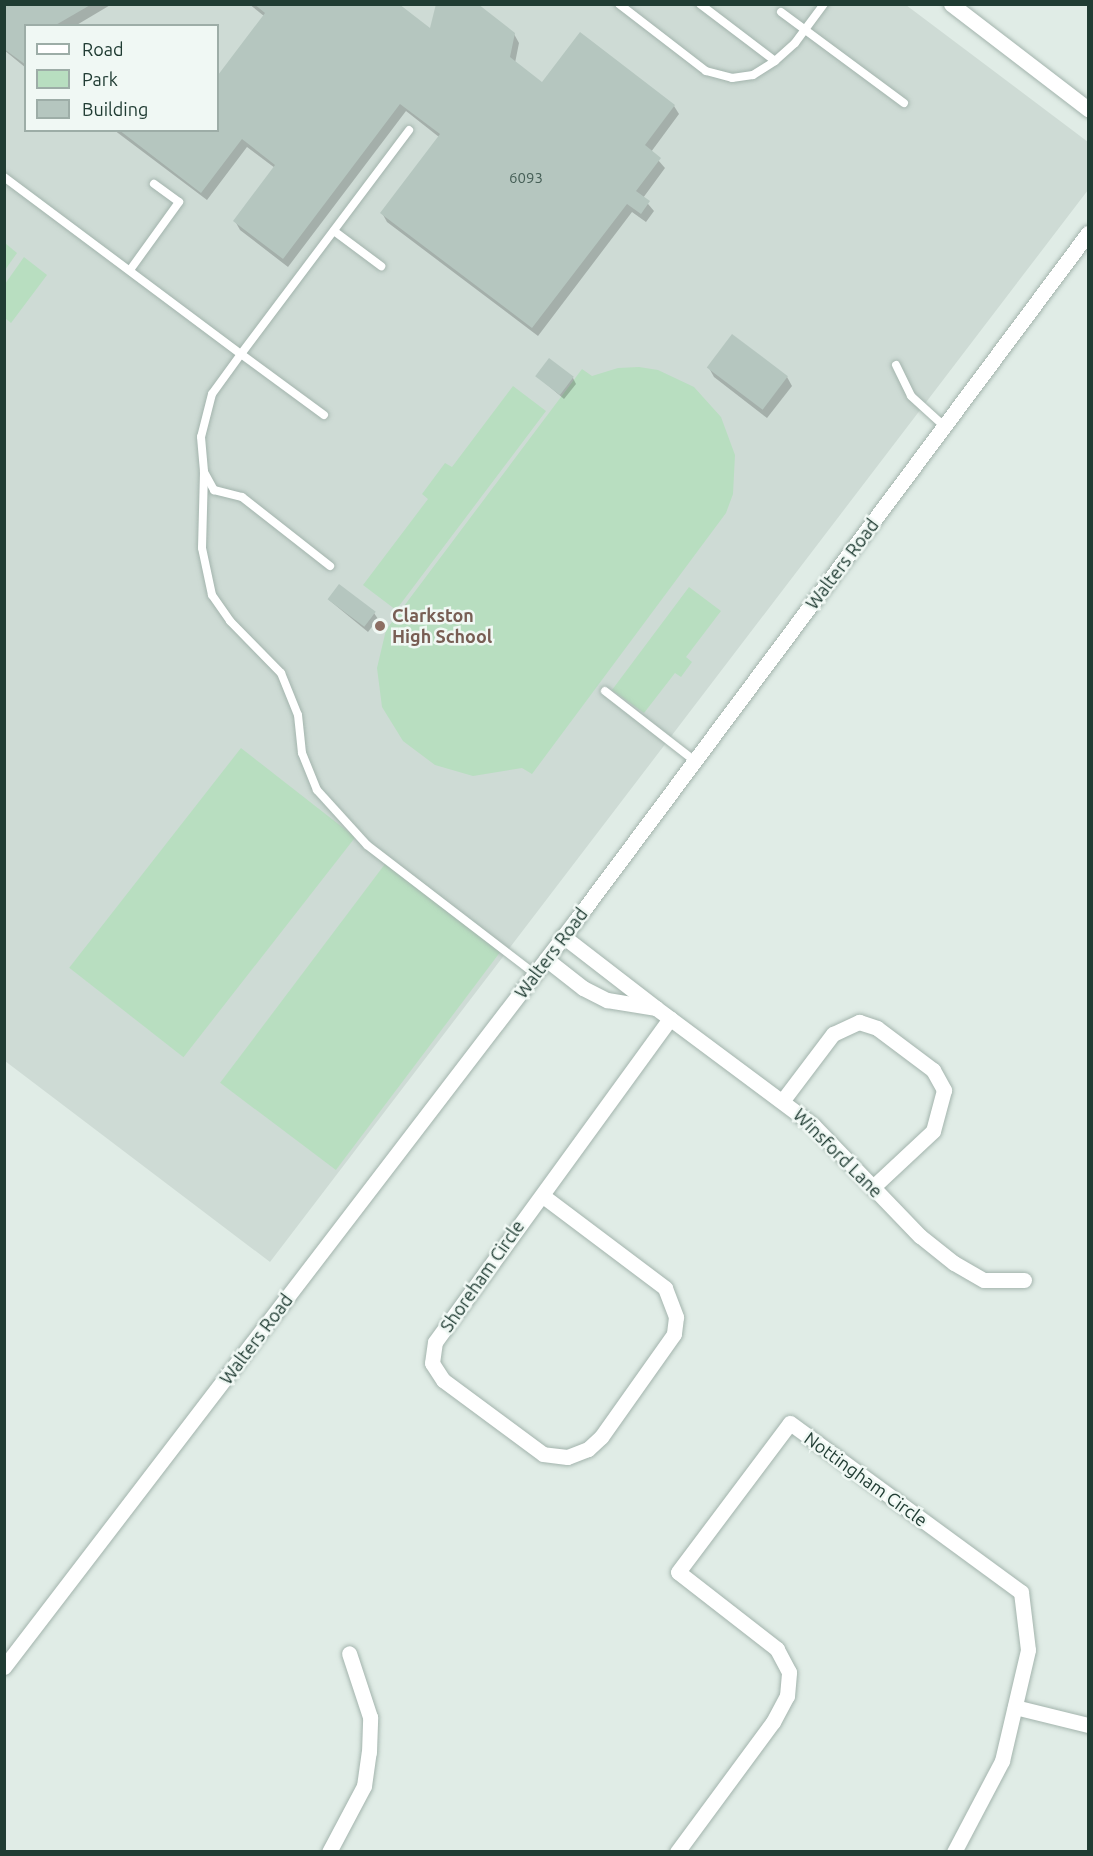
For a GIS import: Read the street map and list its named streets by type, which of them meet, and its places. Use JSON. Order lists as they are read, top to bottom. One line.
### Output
{"streets":{"street":["Walters Road","Winsford Lane","Shoreham Circle","Nottingham Circle"]},"crossings":[["Walters Road","Winsford Lane"],["Winsford Lane","Shoreham Circle"]],"places":["Clarkston High School"],"house_numbers":["6093"],"legend":["Road","Park","Building"]}
